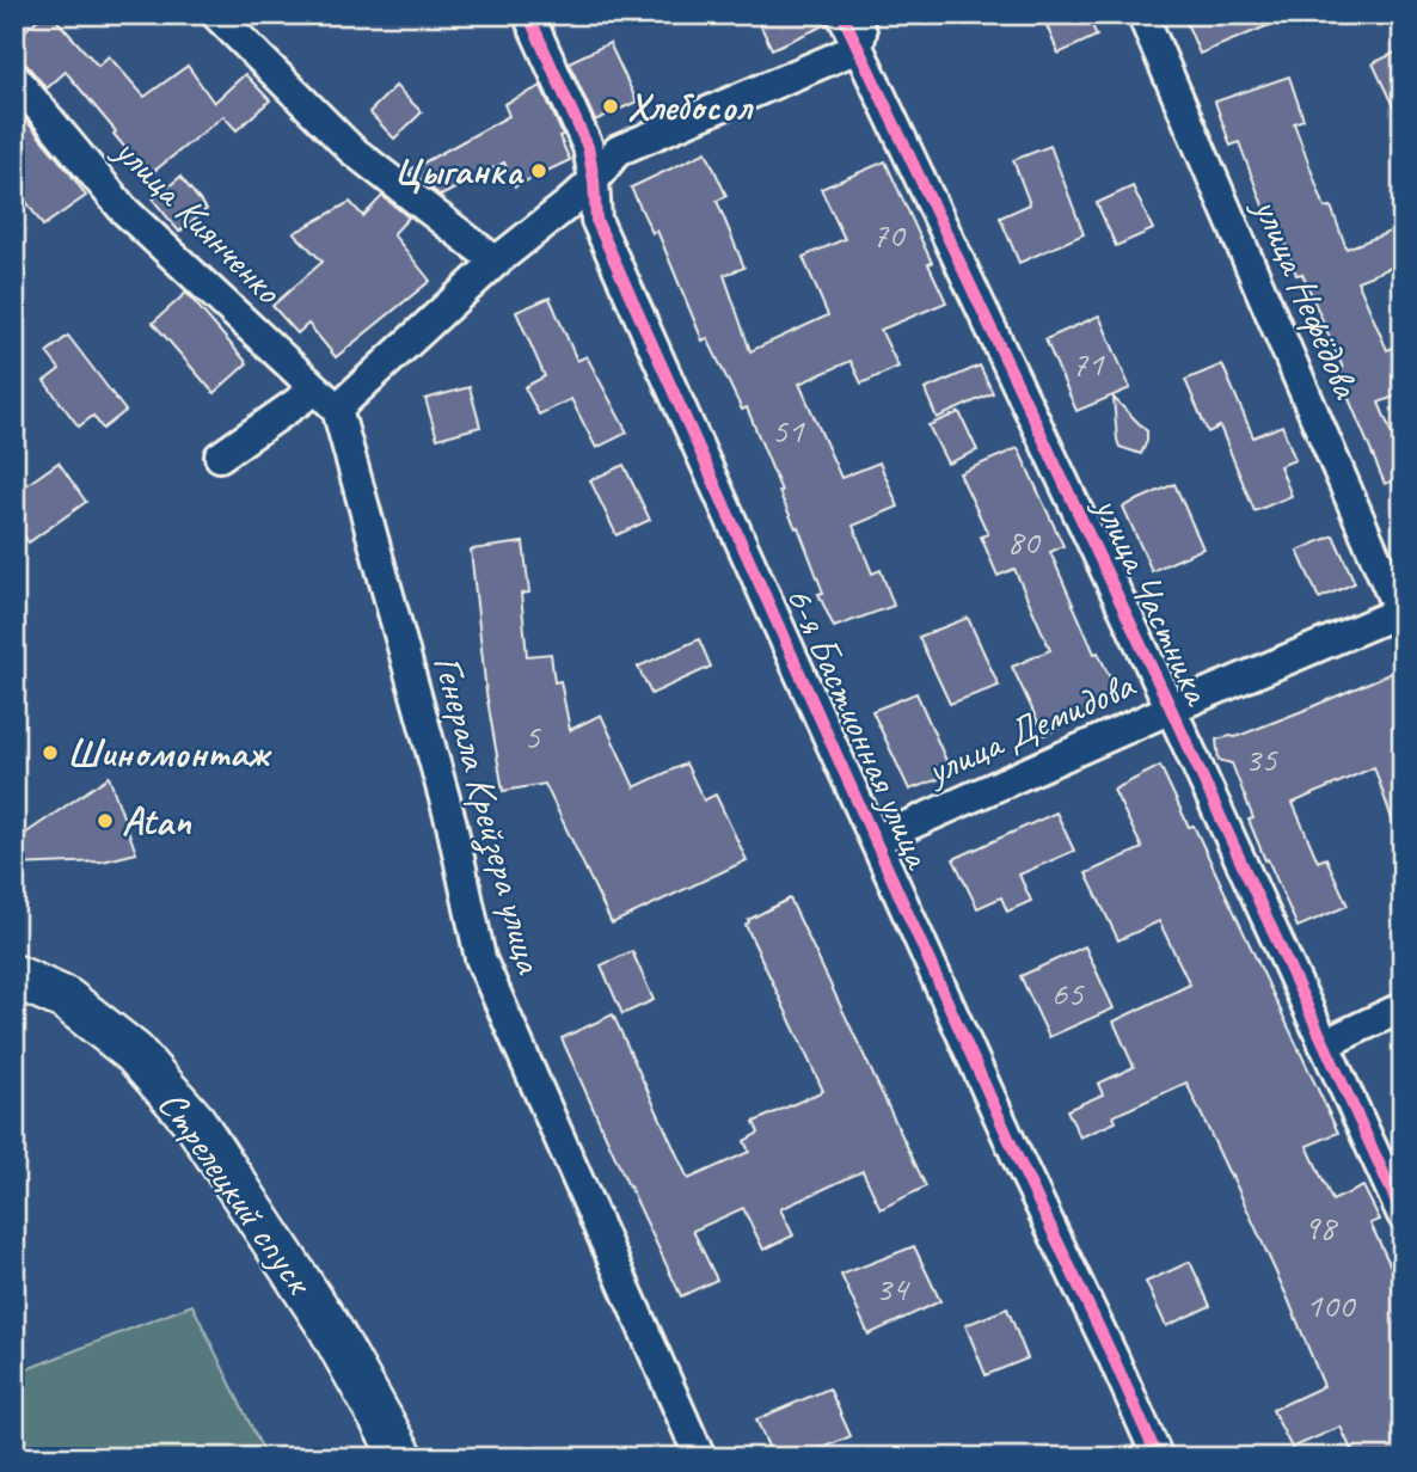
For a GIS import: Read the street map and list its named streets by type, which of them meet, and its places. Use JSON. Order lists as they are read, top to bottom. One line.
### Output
{"streets":{"main road":["Стрелецкий спуск"],"street":["улица Киянченко","улица Нефёдова","улица Частника","6-я Бастионная улица","улица Демидова","Генерала Крейзера улица"]},"crossings":[["улица Киянченко","Генерала Крейзера улица"],["улица Нефёдова","улица Демидова"],["улица Частника","улица Демидова"],["6-я Бастионная улица","улица Демидова"]],"places":["Хлебосол","Цыганка","Шиномонтаж","Atan"],"house_numbers":["70","71","51","80","5","35","65","98","34","100"]}
